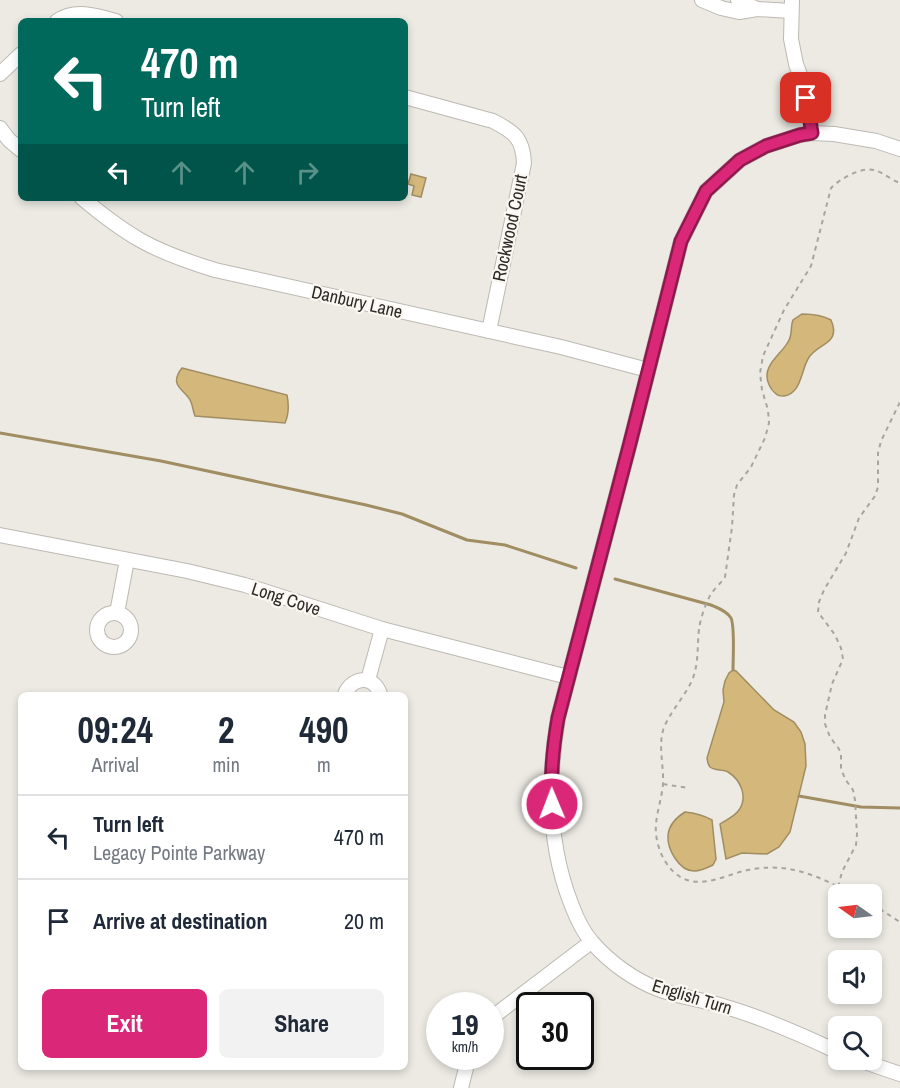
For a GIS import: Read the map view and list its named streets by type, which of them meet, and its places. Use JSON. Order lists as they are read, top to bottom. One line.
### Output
{"streets":{"street":["Rockwood Court","Danbury Lane","Long Cove","English Turn"]},"crossings":[["Rockwood Court","Danbury Lane"],["Danbury Lane","English Turn"],["Long Cove","English Turn"]],"north":"left","page":{"turn":["470 m","Turn left"],"eta":["09:24","Arrival","2","min","490","m"],"list":[{"name":"Turn left","note":"Legacy Pointe Parkway","value":"470 m"},{"name":"Arrive at destination","value":"20 m"}],"buttons":["Exit","Share"],"speed":"19 km/h","limit":"30"}}
